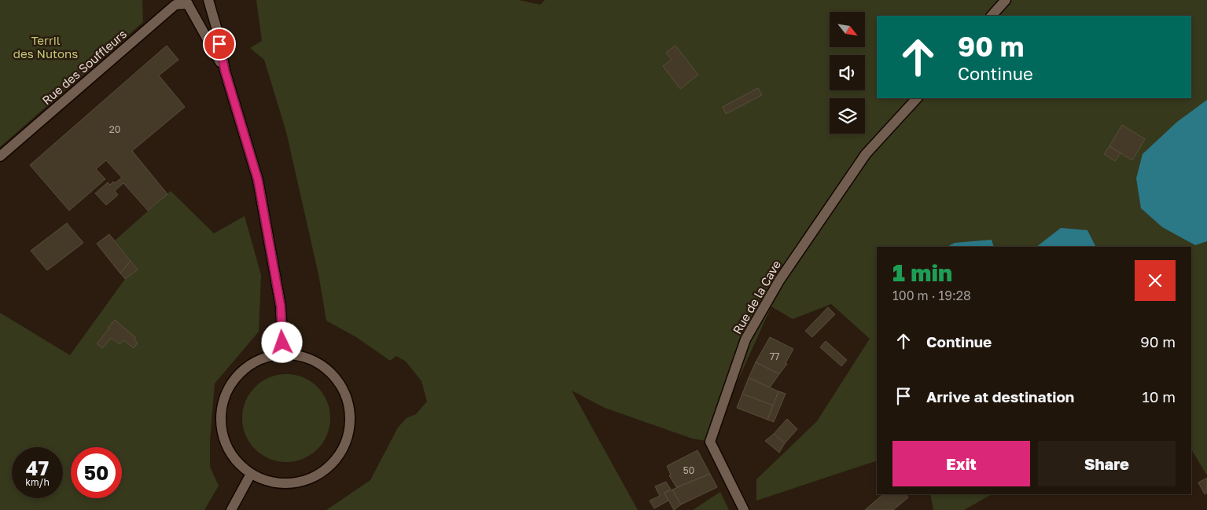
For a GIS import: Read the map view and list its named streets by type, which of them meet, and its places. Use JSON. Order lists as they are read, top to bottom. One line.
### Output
{"streets":{"main road":["Rue des Souffleurs","Rue de la Cave"]},"parks":["Terril des Nutons"],"house_numbers":["20","77","50"],"north":"bottom right","page":{"turn":["90 m","Continue"],"heading":["1 min","100 m · 19:28"],"list":[{"name":"Continue","value":"90 m"},{"name":"Arrive at destination","value":"10 m"}],"buttons":["Exit","Share"],"speed":"47 km/h","limit":"50"}}
